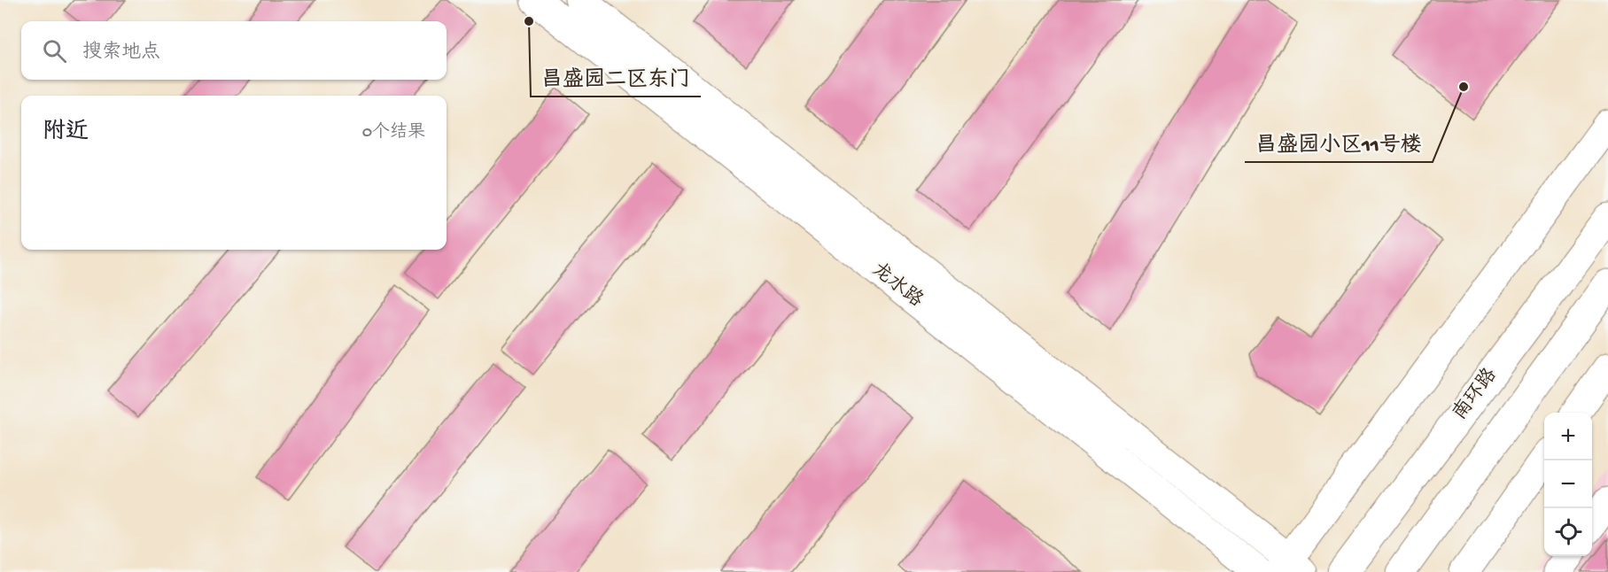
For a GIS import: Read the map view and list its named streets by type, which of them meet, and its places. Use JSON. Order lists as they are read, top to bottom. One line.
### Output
{"streets":{"street":["龙水路","南环路"]},"places":["昌盛园二区东门","昌盛园小区11号楼"],"page":{"search":"搜索地点","heading":["附近","0个结果"],"map_buttons":["+","−"]}}
